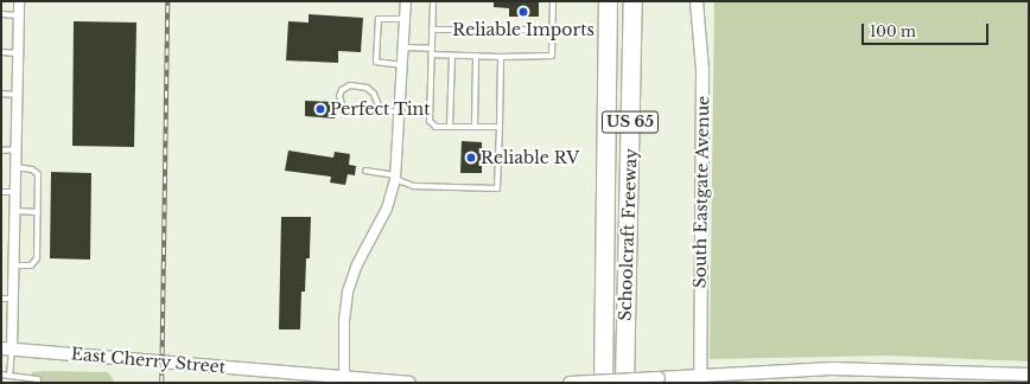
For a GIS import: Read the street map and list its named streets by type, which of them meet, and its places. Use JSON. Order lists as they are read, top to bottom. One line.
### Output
{"streets":{"highway":["US 65","Schoolcraft Freeway"],"street":["South Eastgate Avenue","East Cherry Street"]},"places":["Reliable Imports","Perfect Tint","Reliable RV"],"scale_bar":"100 m"}
